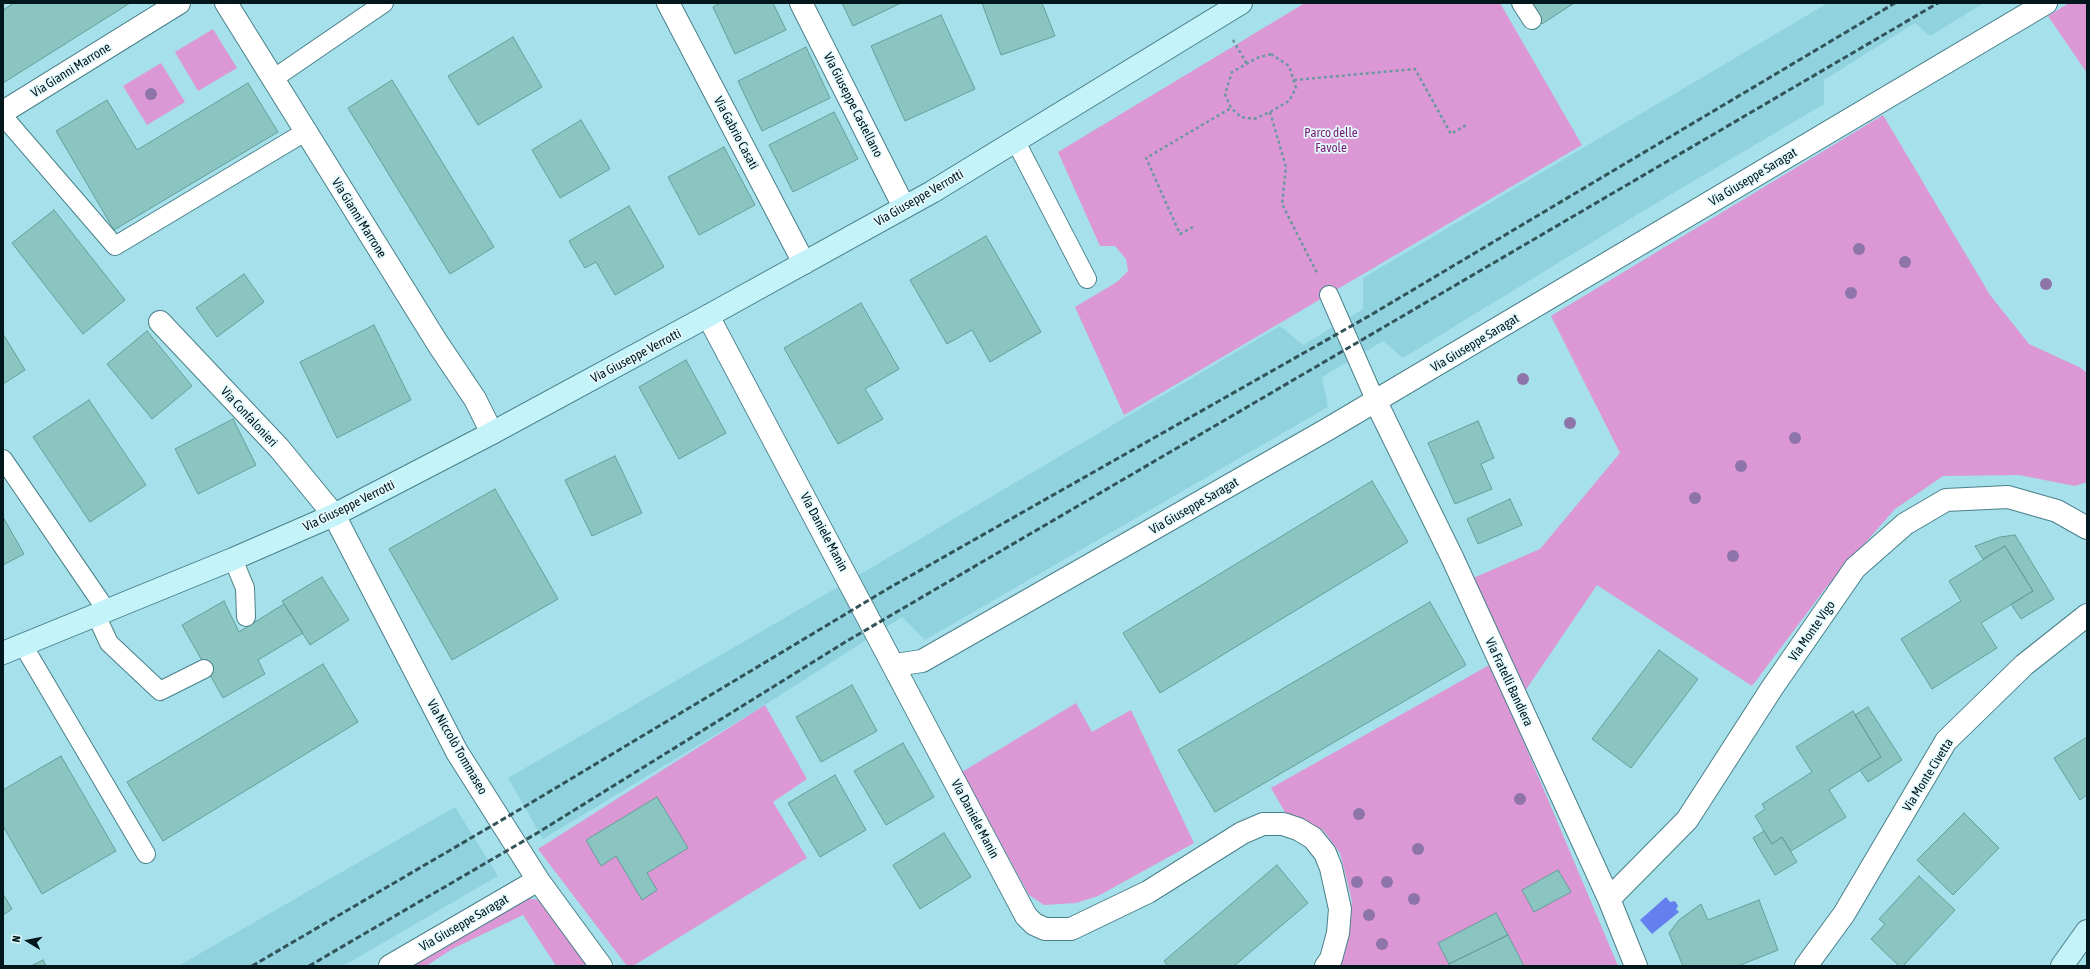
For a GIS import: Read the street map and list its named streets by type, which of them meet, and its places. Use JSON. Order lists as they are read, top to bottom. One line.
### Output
{"streets":{"street":["Via Gianni Marrone","Via Giuseppe Castellano","Via Gabrio Casati","Via Giuseppe Saragat","Via Giuseppe Verrotti","Via Confalonieri","Via Daniele Manin","Via Monte Vigo","Via Fratelli Bandiera","Via Niccolò Tommaseo","Via Monte Civetta"]},"crossings":[["Via Gianni Marrone","Via Giuseppe Verrotti"],["Via Giuseppe Castellano","Via Giuseppe Verrotti"],["Via Gabrio Casati","Via Giuseppe Verrotti"],["Via Giuseppe Saragat","Via Daniele Manin"],["Via Giuseppe Saragat","Via Fratelli Bandiera"],["Via Giuseppe Saragat","Via Niccolò Tommaseo"],["Via Giuseppe Verrotti","Via Confalonieri"],["Via Giuseppe Verrotti","Via Daniele Manin"],["Via Giuseppe Verrotti","Via Niccolò Tommaseo"],["Via Confalonieri","Via Niccolò Tommaseo"],["Via Monte Vigo","Via Fratelli Bandiera"]],"parks":["Parco delle Favole"],"north":"left"}
